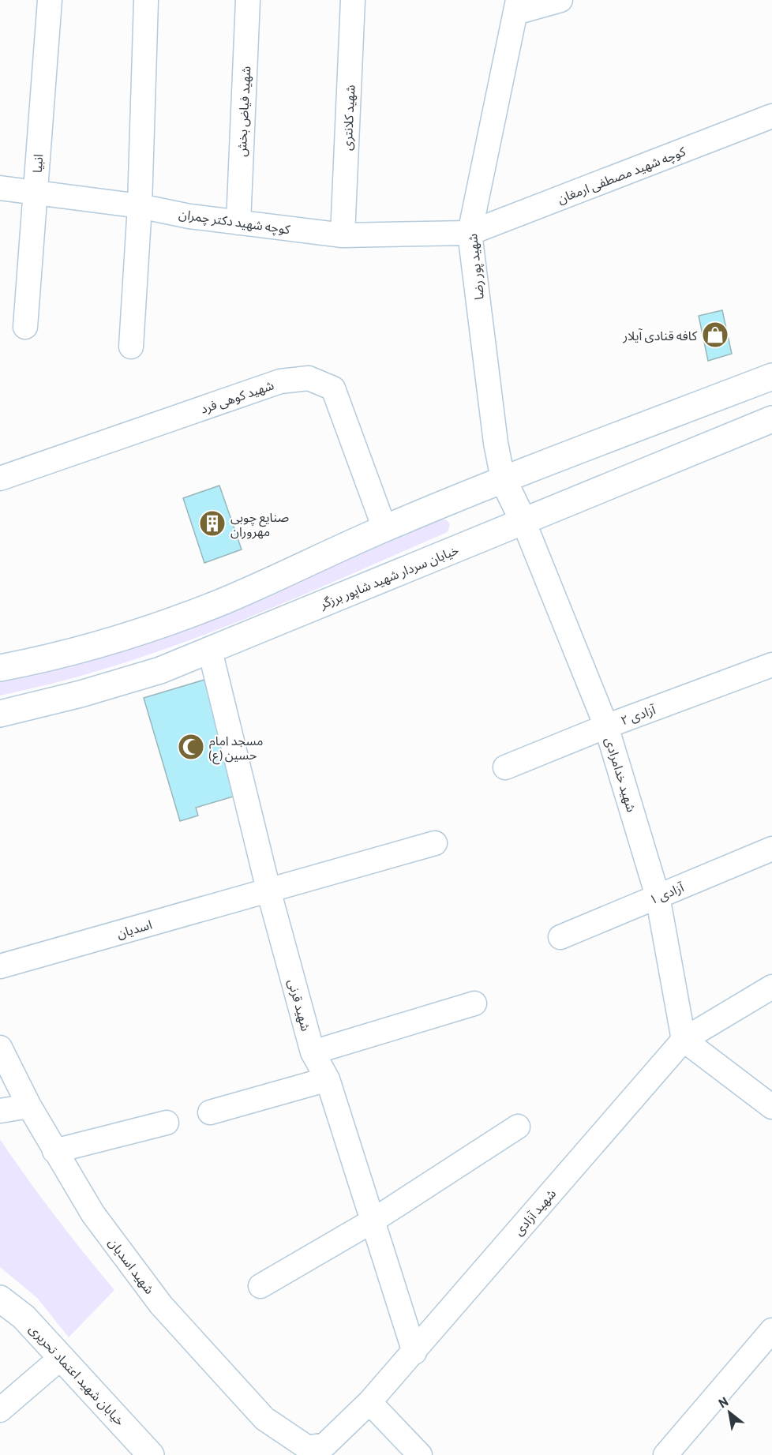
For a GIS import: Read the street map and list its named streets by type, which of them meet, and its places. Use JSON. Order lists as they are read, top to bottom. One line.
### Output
{"streets":{"main road":["خیابان سردار شهید شاپور برزگر","خیابان شهید اعتماد تحریری"],"street":["شهید فیاض بخش","شهید کلانتری","انبیا","کوچه شهید مصطفی ارمغان","کوچه شهید دکتر چمران","شهید پور رضا","شهید کوهی فرد","آزادی ۲","شهید خدامرادی","آزادی ۱","اسدیان","شهید قرنی","شهید آزادی","شهید اسدیان"]},"crossings":[["شهید فیاض بخش","کوچه شهید دکتر چمران"],["شهید کلانتری","کوچه شهید دکتر چمران"],["انبیا","کوچه شهید دکتر چمران"],["کوچه شهید مصطفی ارمغان","کوچه شهید دکتر چمران"],["کوچه شهید مصطفی ارمغان","شهید پور رضا"],["کوچه شهید دکتر چمران","شهید پور رضا"],["خیابان سردار شهید شاپور برزگر","شهید خدامرادی"],["خیابان سردار شهید شاپور برزگر","شهید قرنی"],["آزادی ۲","شهید خدامرادی"],["شهید خدامرادی","آزادی ۱"],["شهید خدامرادی","شهید آزادی"],["اسدیان","شهید قرنی"],["شهید قرنی","شهید آزادی"],["شهید آزادی","شهید اسدیان"]],"places":{"shop":["کافه قنادی آیلار"],"building":["صنایع چوبی مهروران"],"mosque":["مسجد امام حسین (ع)"]},"north":"top left"}
